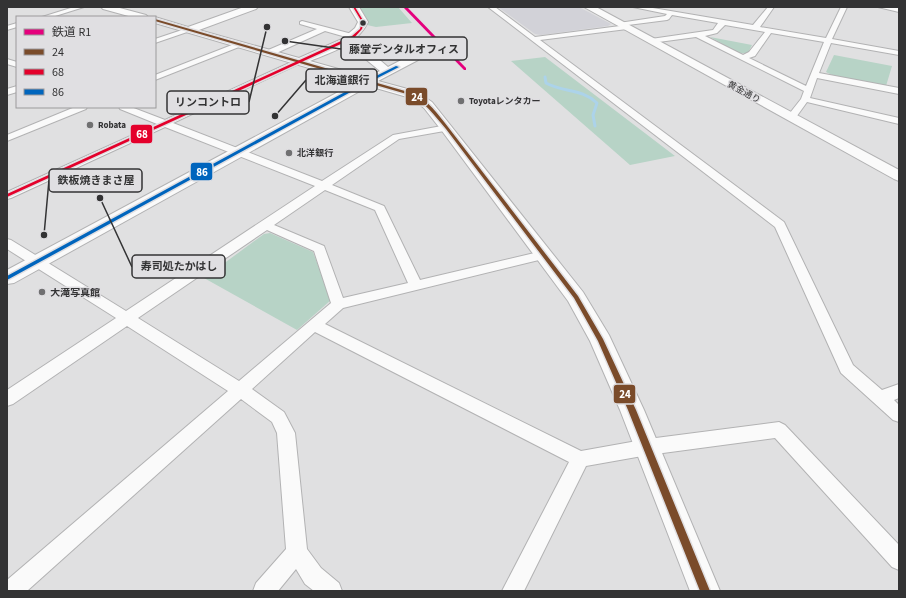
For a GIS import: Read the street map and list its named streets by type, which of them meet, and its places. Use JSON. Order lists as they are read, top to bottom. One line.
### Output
{"streets":{"street":["黄金通り"]},"places":["リンコントロ","藤堂デンタルオフィス","Toyotaレンタカー","北海道銀行","Robata","北洋銀行","寿司処たかはし","鉄板焼きまさ屋","大滝写真館"],"lines":["rail line R1","transit line 68","transit line 24","transit line 86"],"legend":["鉄道 R1","24","68","86"]}
